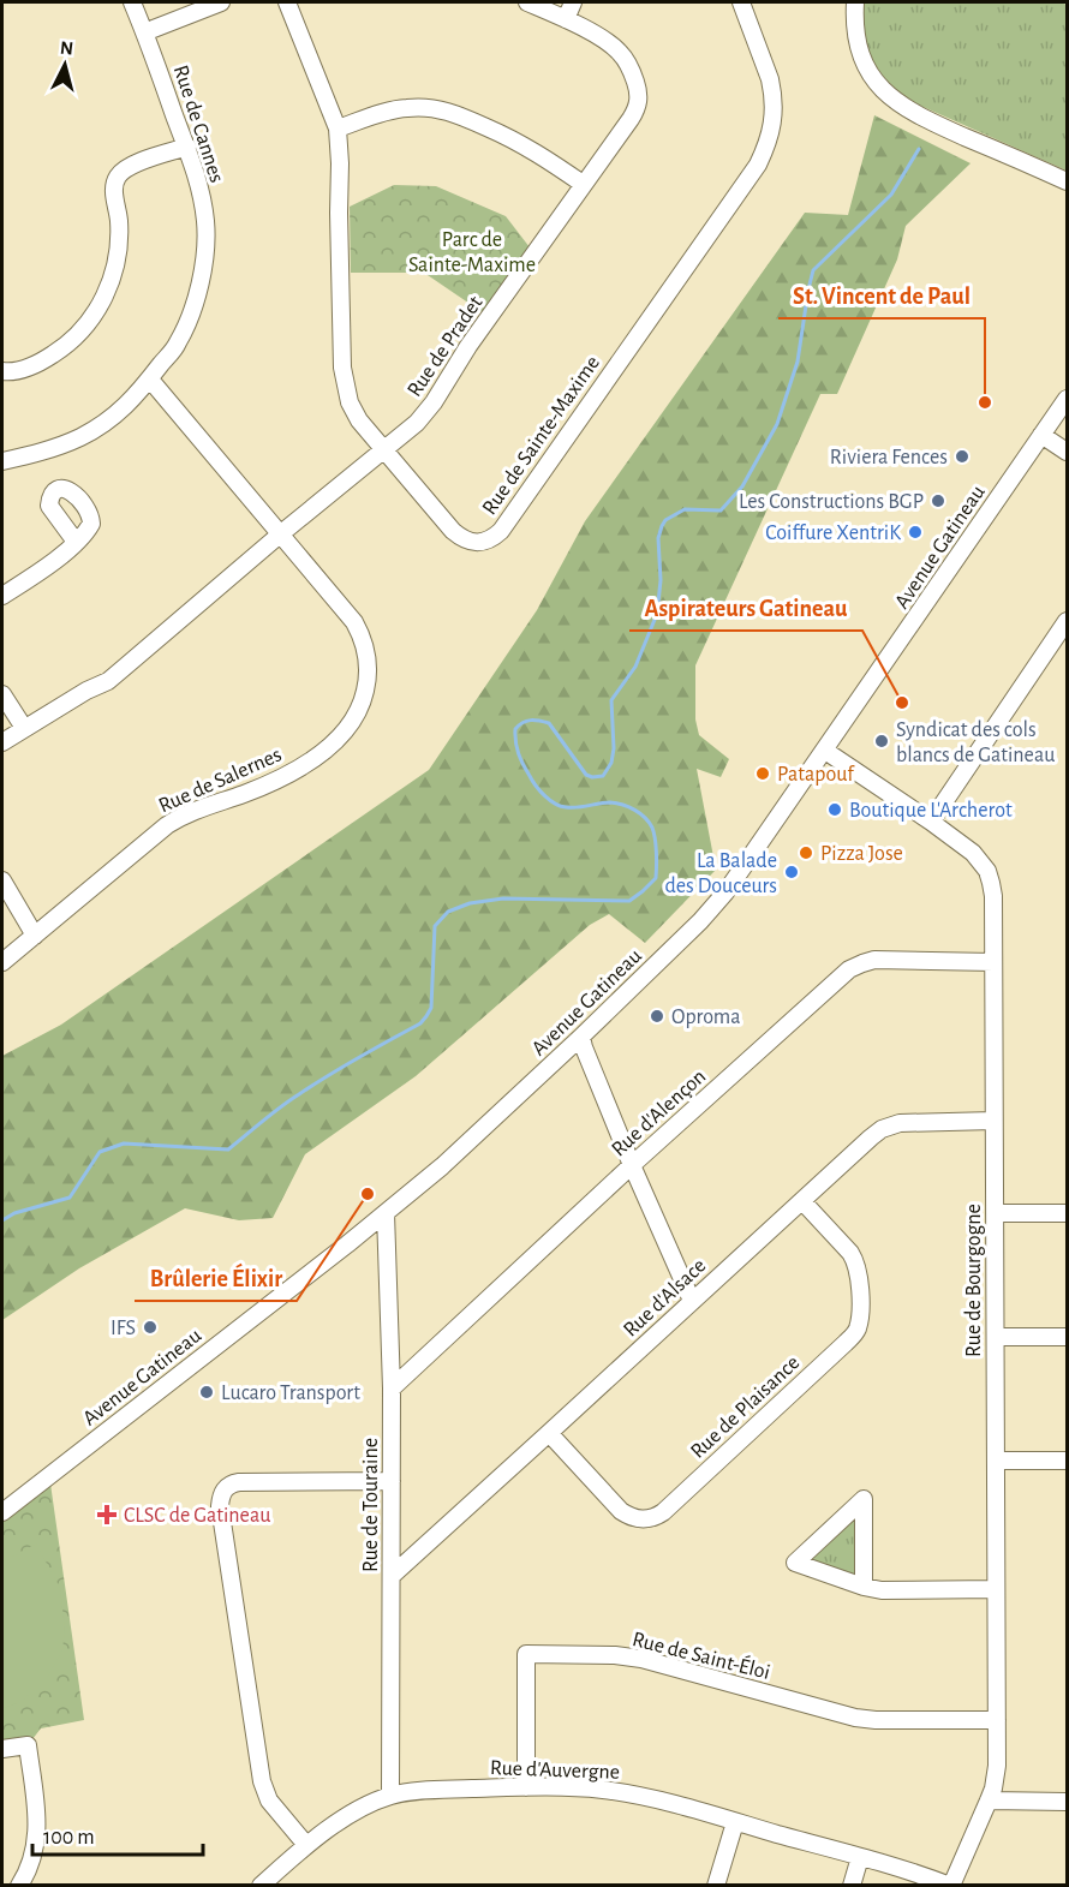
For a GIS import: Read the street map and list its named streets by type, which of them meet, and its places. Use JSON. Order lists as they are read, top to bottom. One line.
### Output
{"streets":{"street":["Rue de Cannes","Rue de Pradet","Rue de Sainte-Maxime","Avenue Gatineau","Rue de Salernes","Rue d'Alençon","Rue de Bourgogne","Rue d'Alsace","Rue de Plaisance","Rue de Touraine","Rue de Saint-Éloi","Rue d'Auvergne"]},"crossings":[["Rue de Cannes","Rue de Salernes"],["Rue de Pradet","Rue de Sainte-Maxime"],["Rue de Pradet","Rue de Salernes"],["Avenue Gatineau","Rue de Bourgogne"],["Avenue Gatineau","Rue de Touraine"],["Rue d'Alençon","Rue de Bourgogne"],["Rue d'Alençon","Rue de Touraine"],["Rue de Bourgogne","Rue d'Alsace"],["Rue de Bourgogne","Rue de Saint-Éloi"],["Rue de Bourgogne","Rue d'Auvergne"],["Rue d'Alsace","Rue de Plaisance"],["Rue d'Alsace","Rue de Touraine"],["Rue de Touraine","Rue d'Auvergne"],["Rue de Saint-Éloi","Rue d'Auvergne"]],"parks":["Parc de Sainte-Maxime"],"places":{"other":["St. Vincent de Paul","Riviera Fences","Les Constructions BGP","Coiffure XentriK","Aspirateurs Gatineau","Syndicat des cols blancs de Gatineau","Patapouf","Boutique L'Archerot","Pizza Jose","La Balade des Douceurs","Oproma","Brûlerie Élixir","IFS","Lucaro Transport"],"health":["CLSC de Gatineau"]},"scale_bar":"100 m","north":"top"}
